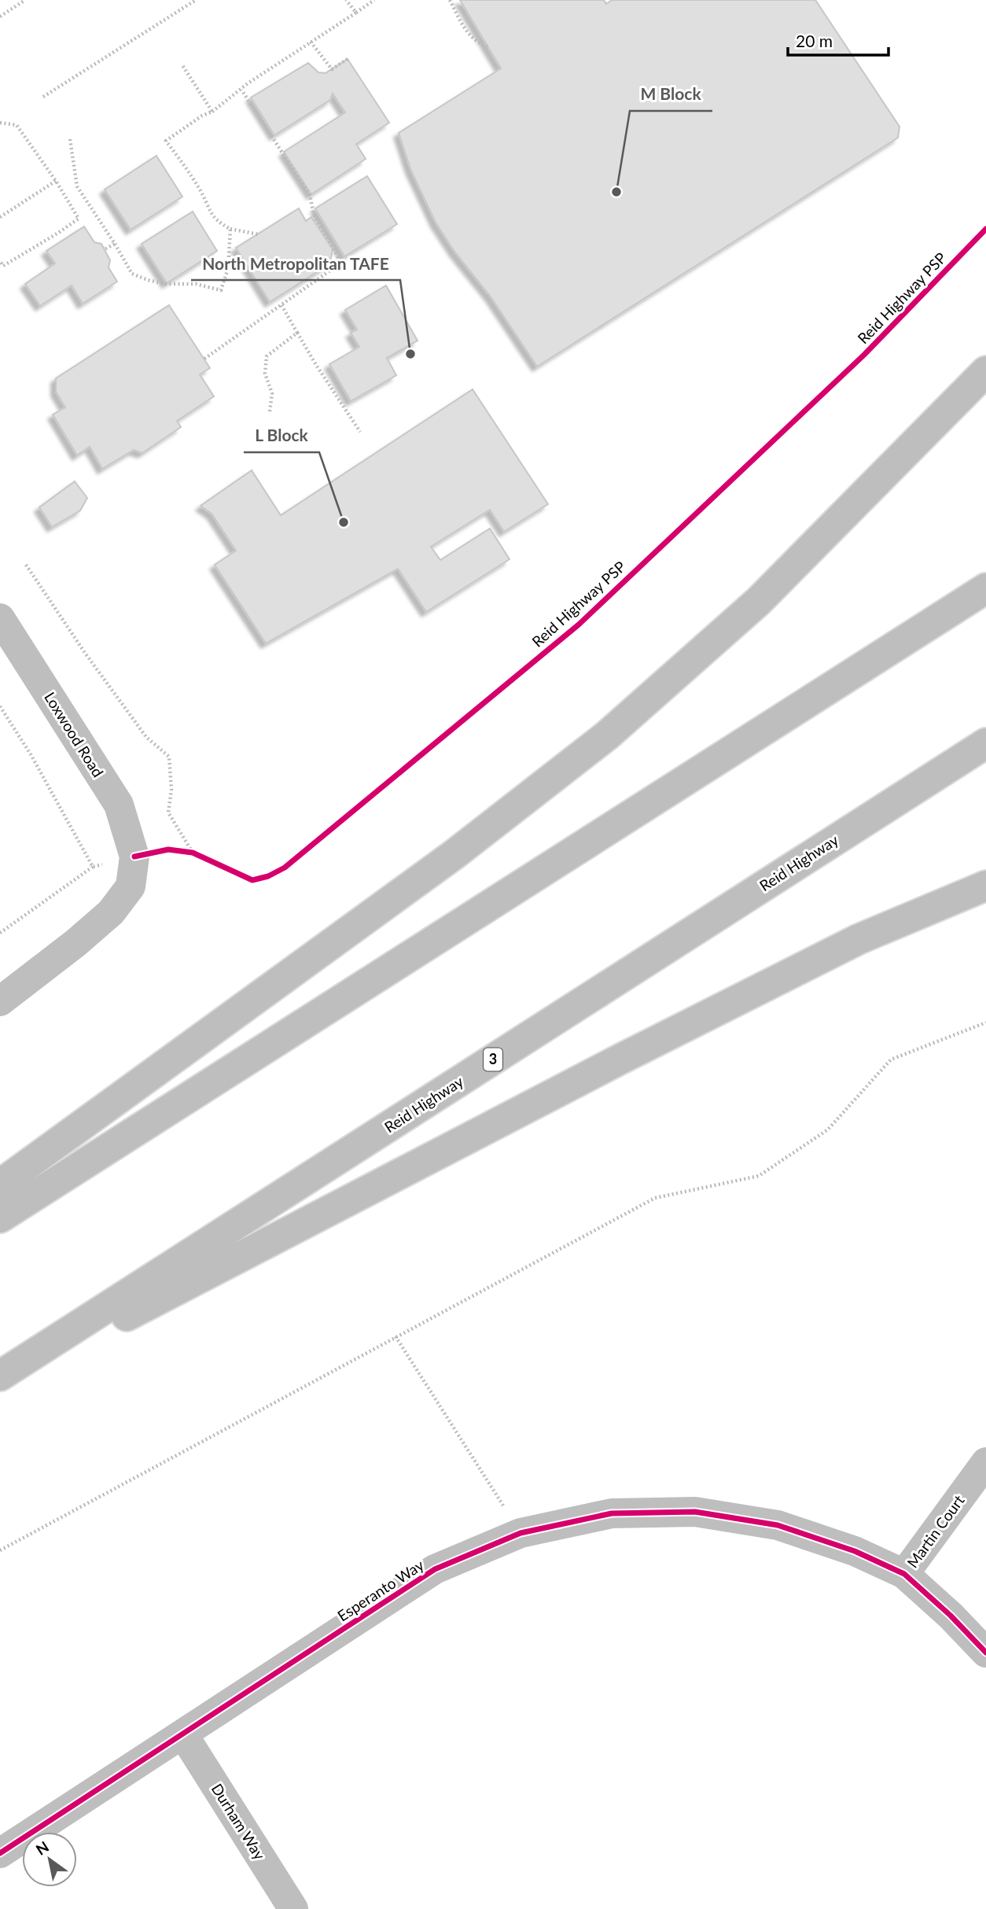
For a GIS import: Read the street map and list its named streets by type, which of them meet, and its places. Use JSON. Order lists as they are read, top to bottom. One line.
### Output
{"streets":{"main road":["Loxwood Road","Reid Highway","3","Martin Court","Esperanto Way","Durham Way"],"cycle path":["Reid Highway PSP"]},"crossings":[["Martin Court","Esperanto Way"],["Esperanto Way","Durham Way"]],"places":["M Block","North Metropolitan TAFE","L Block"],"scale_bar":"20 m","north":"top left"}
